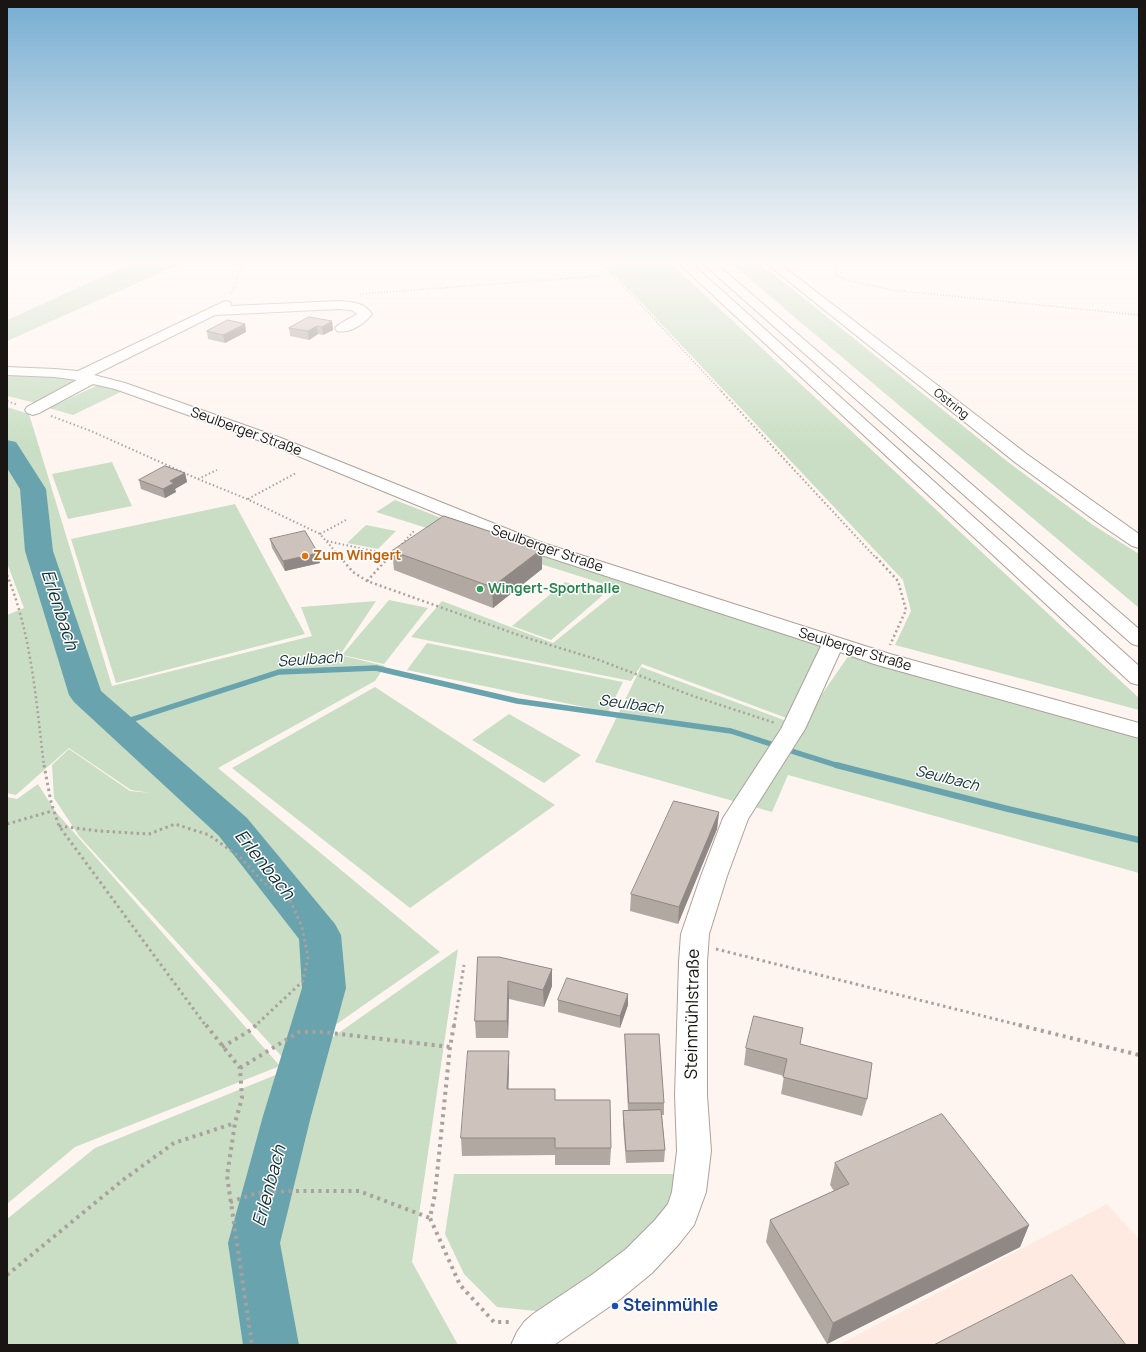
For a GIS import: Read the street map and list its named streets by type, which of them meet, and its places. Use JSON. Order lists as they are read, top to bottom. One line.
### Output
{"streets":{"main road":["Ostring","Seulberger Straße","Steinmühlstraße"]},"crossings":[["Seulberger Straße","Steinmühlstraße"]],"water":["Erlenbach","Seulbach"],"places":["Zum Wingert","Wingert-Sporthalle","Steinmühle"]}
